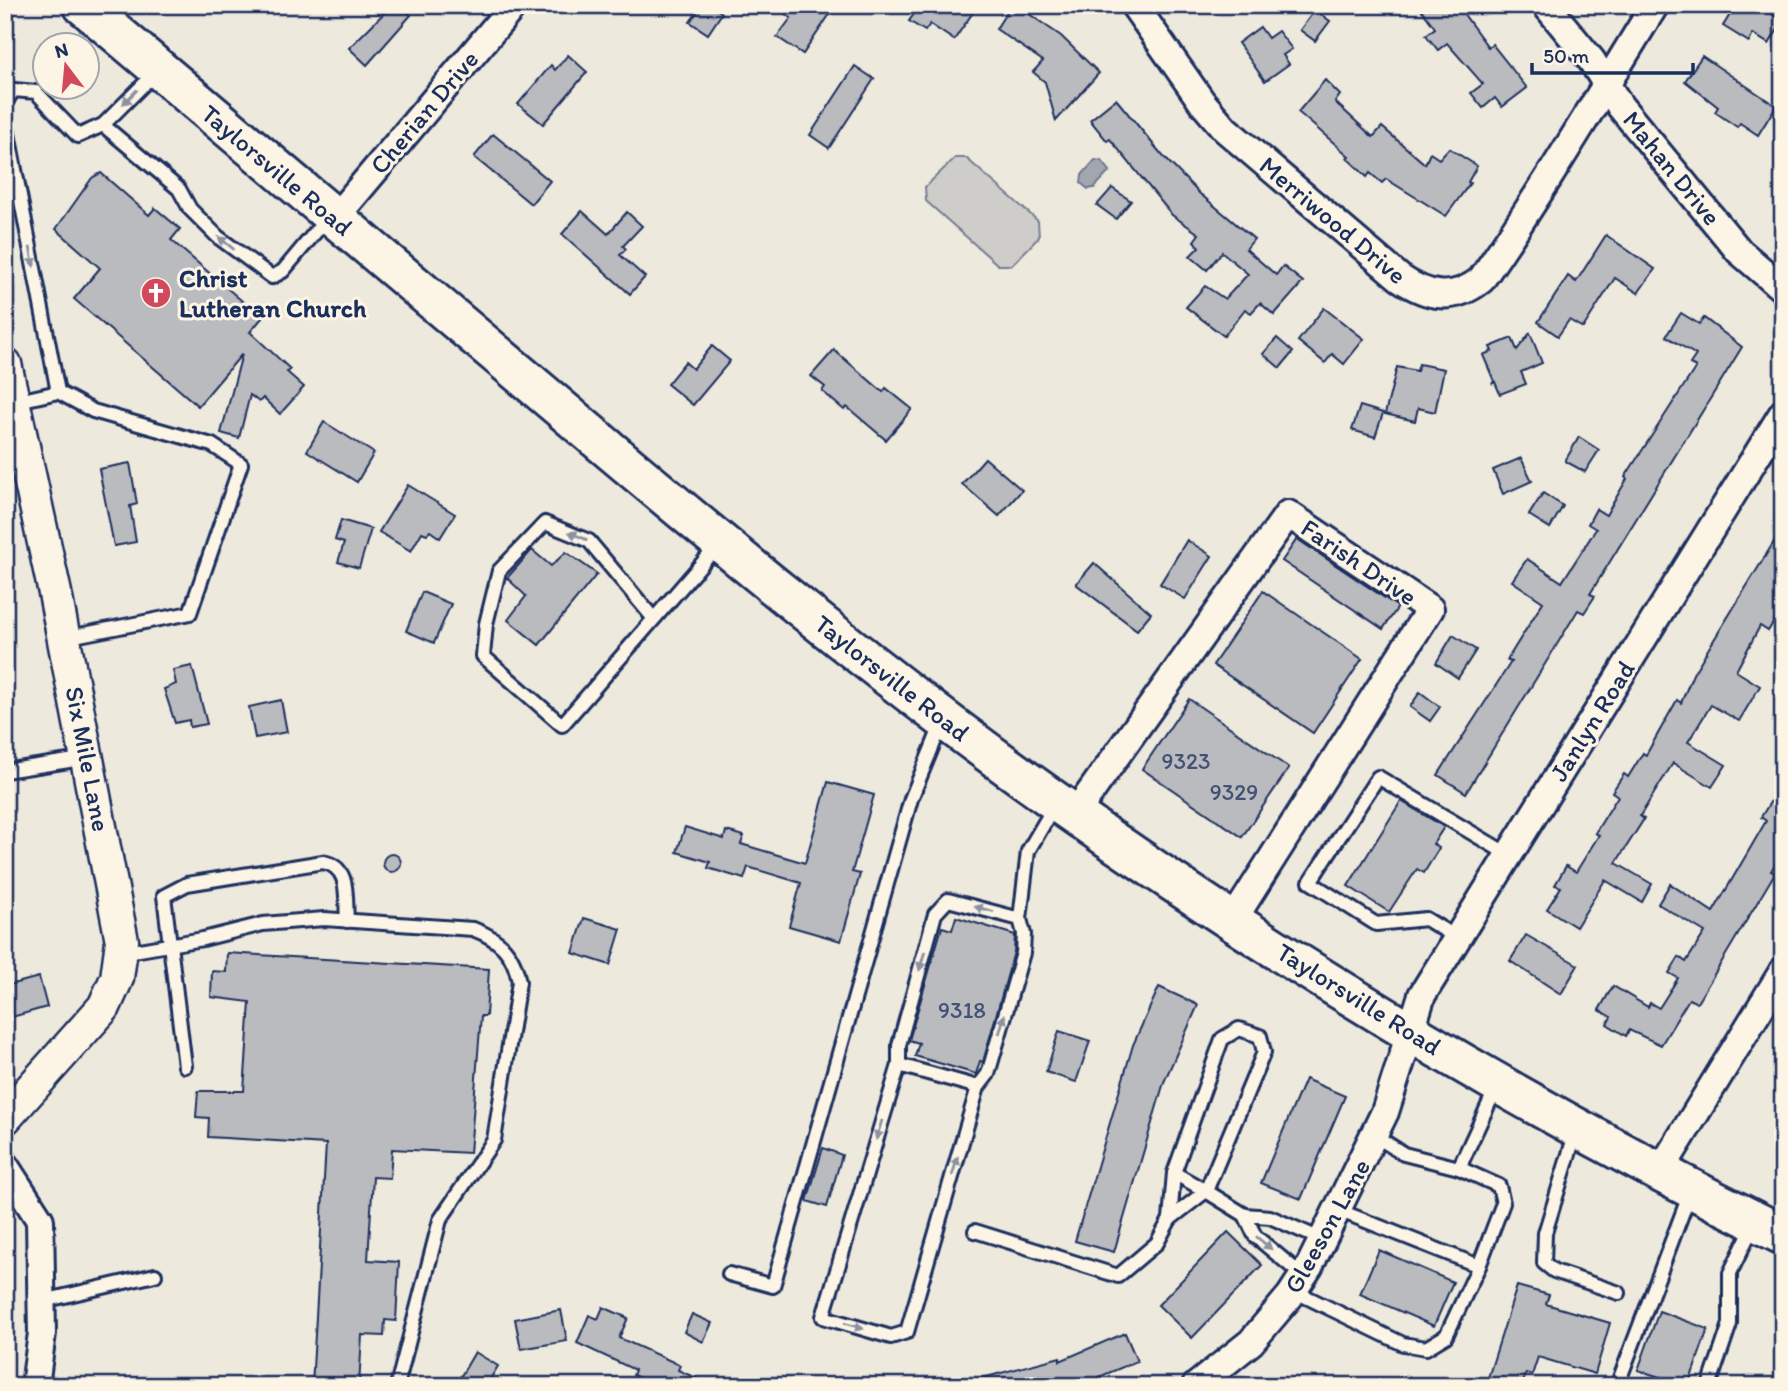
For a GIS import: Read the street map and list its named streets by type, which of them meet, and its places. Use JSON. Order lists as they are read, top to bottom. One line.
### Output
{"streets":{"main road":["Taylorsville Road"],"street":["Cherian Drive","Mahan Drive","Merriwood Drive","Farish Drive","Janlyn Road","Six Mile Lane","Gleeson Lane"]},"crossings":[["Cherian Drive","Taylorsville Road"],["Mahan Drive","Merriwood Drive"],["Taylorsville Road","Farish Drive"],["Taylorsville Road","Janlyn Road"],["Taylorsville Road","Gleeson Lane"],["Janlyn Road","Gleeson Lane"]],"places":{"church":["Christ Lutheran Church"]},"house_numbers":["9323","9329","9318"],"scale_bar":"50 m","north":"top"}
